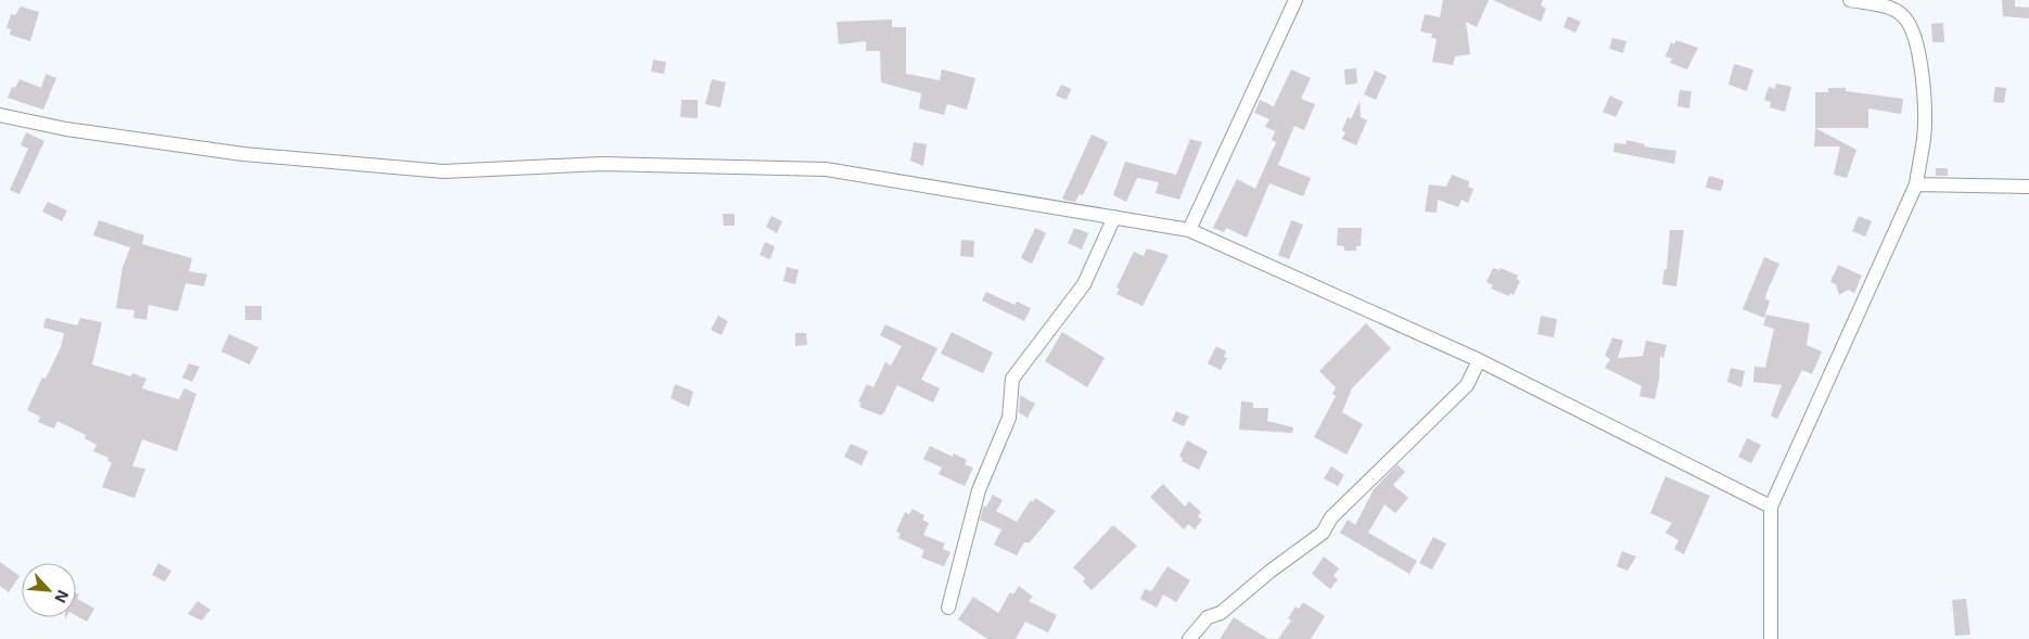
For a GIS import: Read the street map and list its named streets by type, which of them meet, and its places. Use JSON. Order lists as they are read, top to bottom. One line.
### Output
{"north":"bottom right"}
